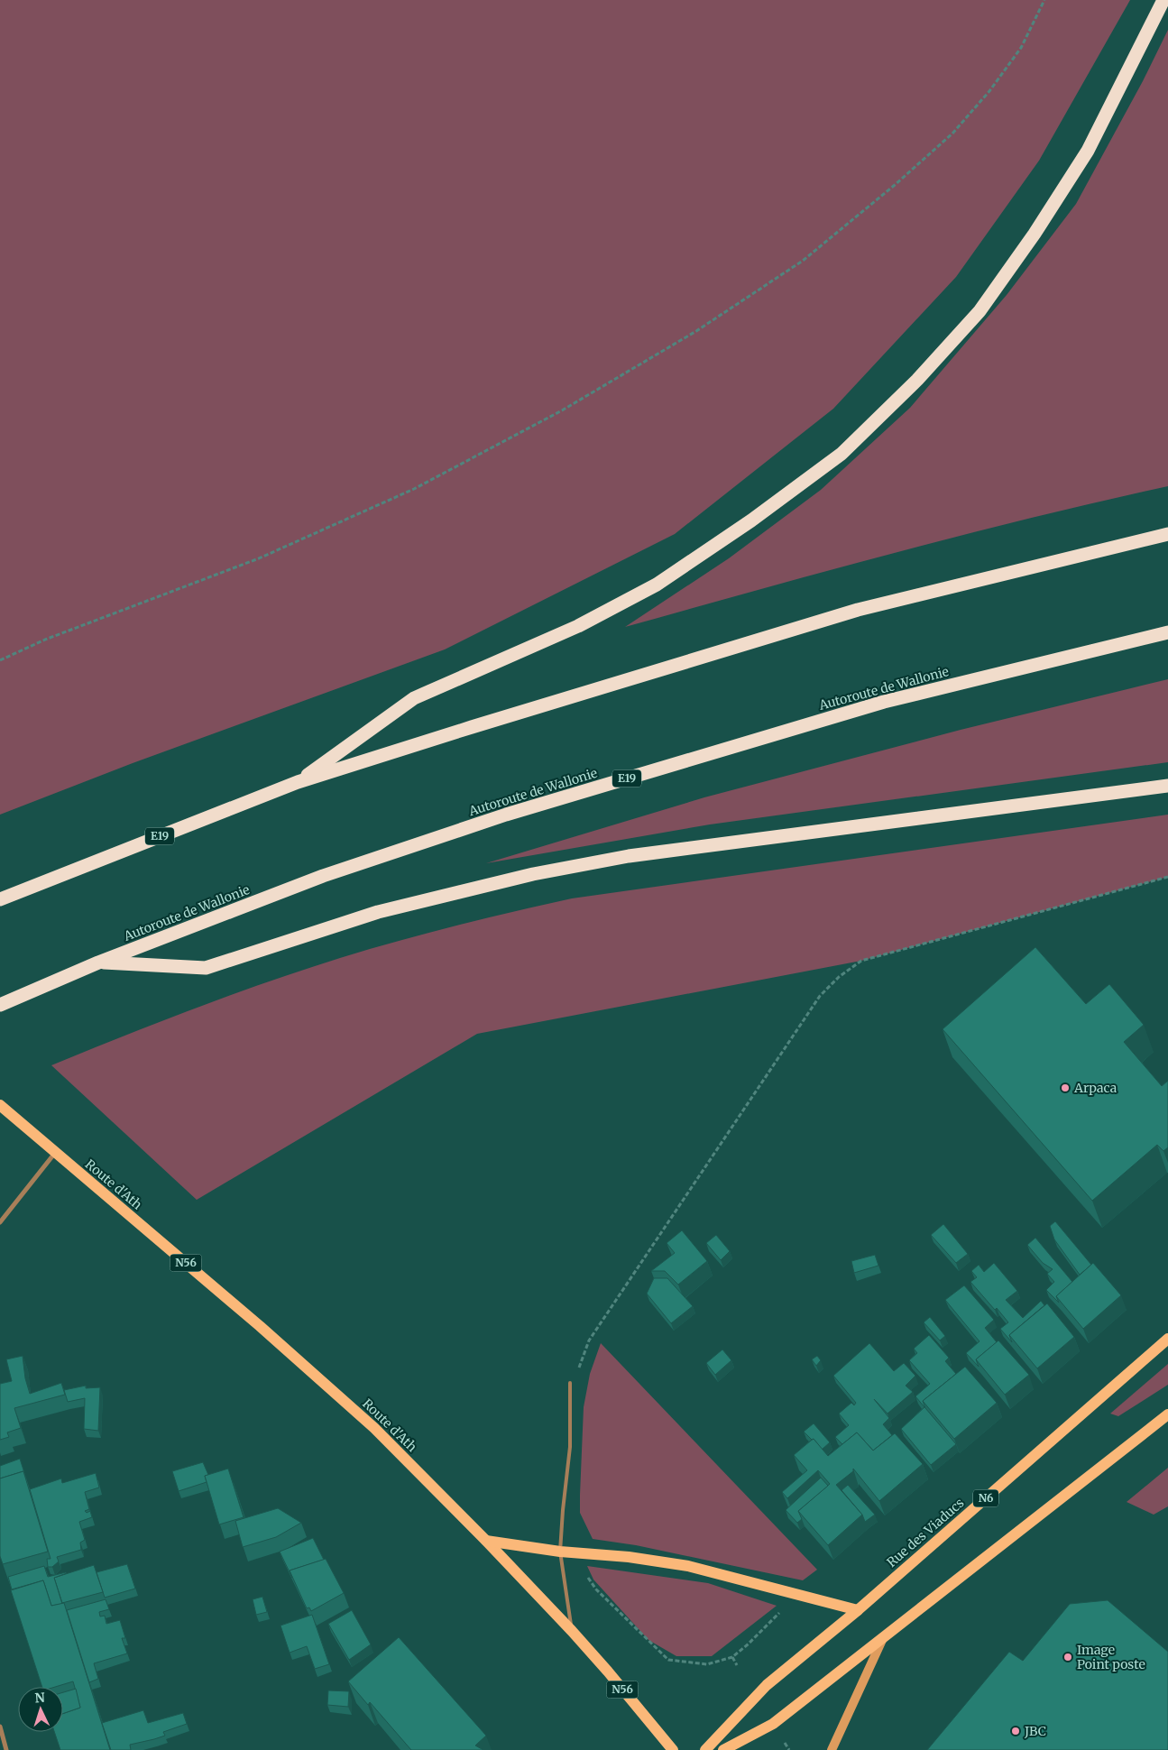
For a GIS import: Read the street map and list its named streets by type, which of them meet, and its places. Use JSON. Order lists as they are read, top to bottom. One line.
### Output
{"streets":{"highway":["Autoroute de Wallonie","E19"],"main road":["Route d'Ath","N56","N6","Rue des Viaducs"]},"places":["Arpaca","Image Point poste","JBC"],"north":"top"}
